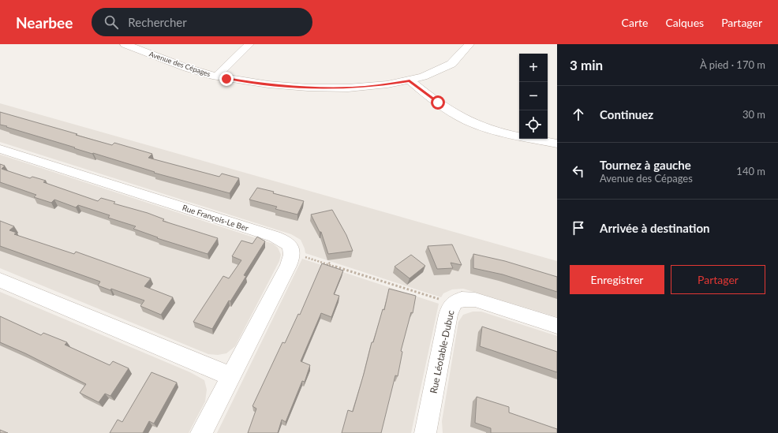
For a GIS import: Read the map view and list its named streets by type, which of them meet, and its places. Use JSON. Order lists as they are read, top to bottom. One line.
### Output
{"streets":{"street":["Avenue des Cépages","Rue François-Le Ber","Rue Léotable-Dubuc"]},"page":{"header":"Nearbee","search":"Rechercher","nav":["Carte","Calques","Partager"],"heading":["3 min","À pied · 170 m"],"map_buttons":["+","−"],"list":[["Continuez","30 m"],["Tournez à gauche","Avenue des Cépages","140 m"],"Arrivée à destination"],"buttons":["Enregistrer","Partager"]}}
